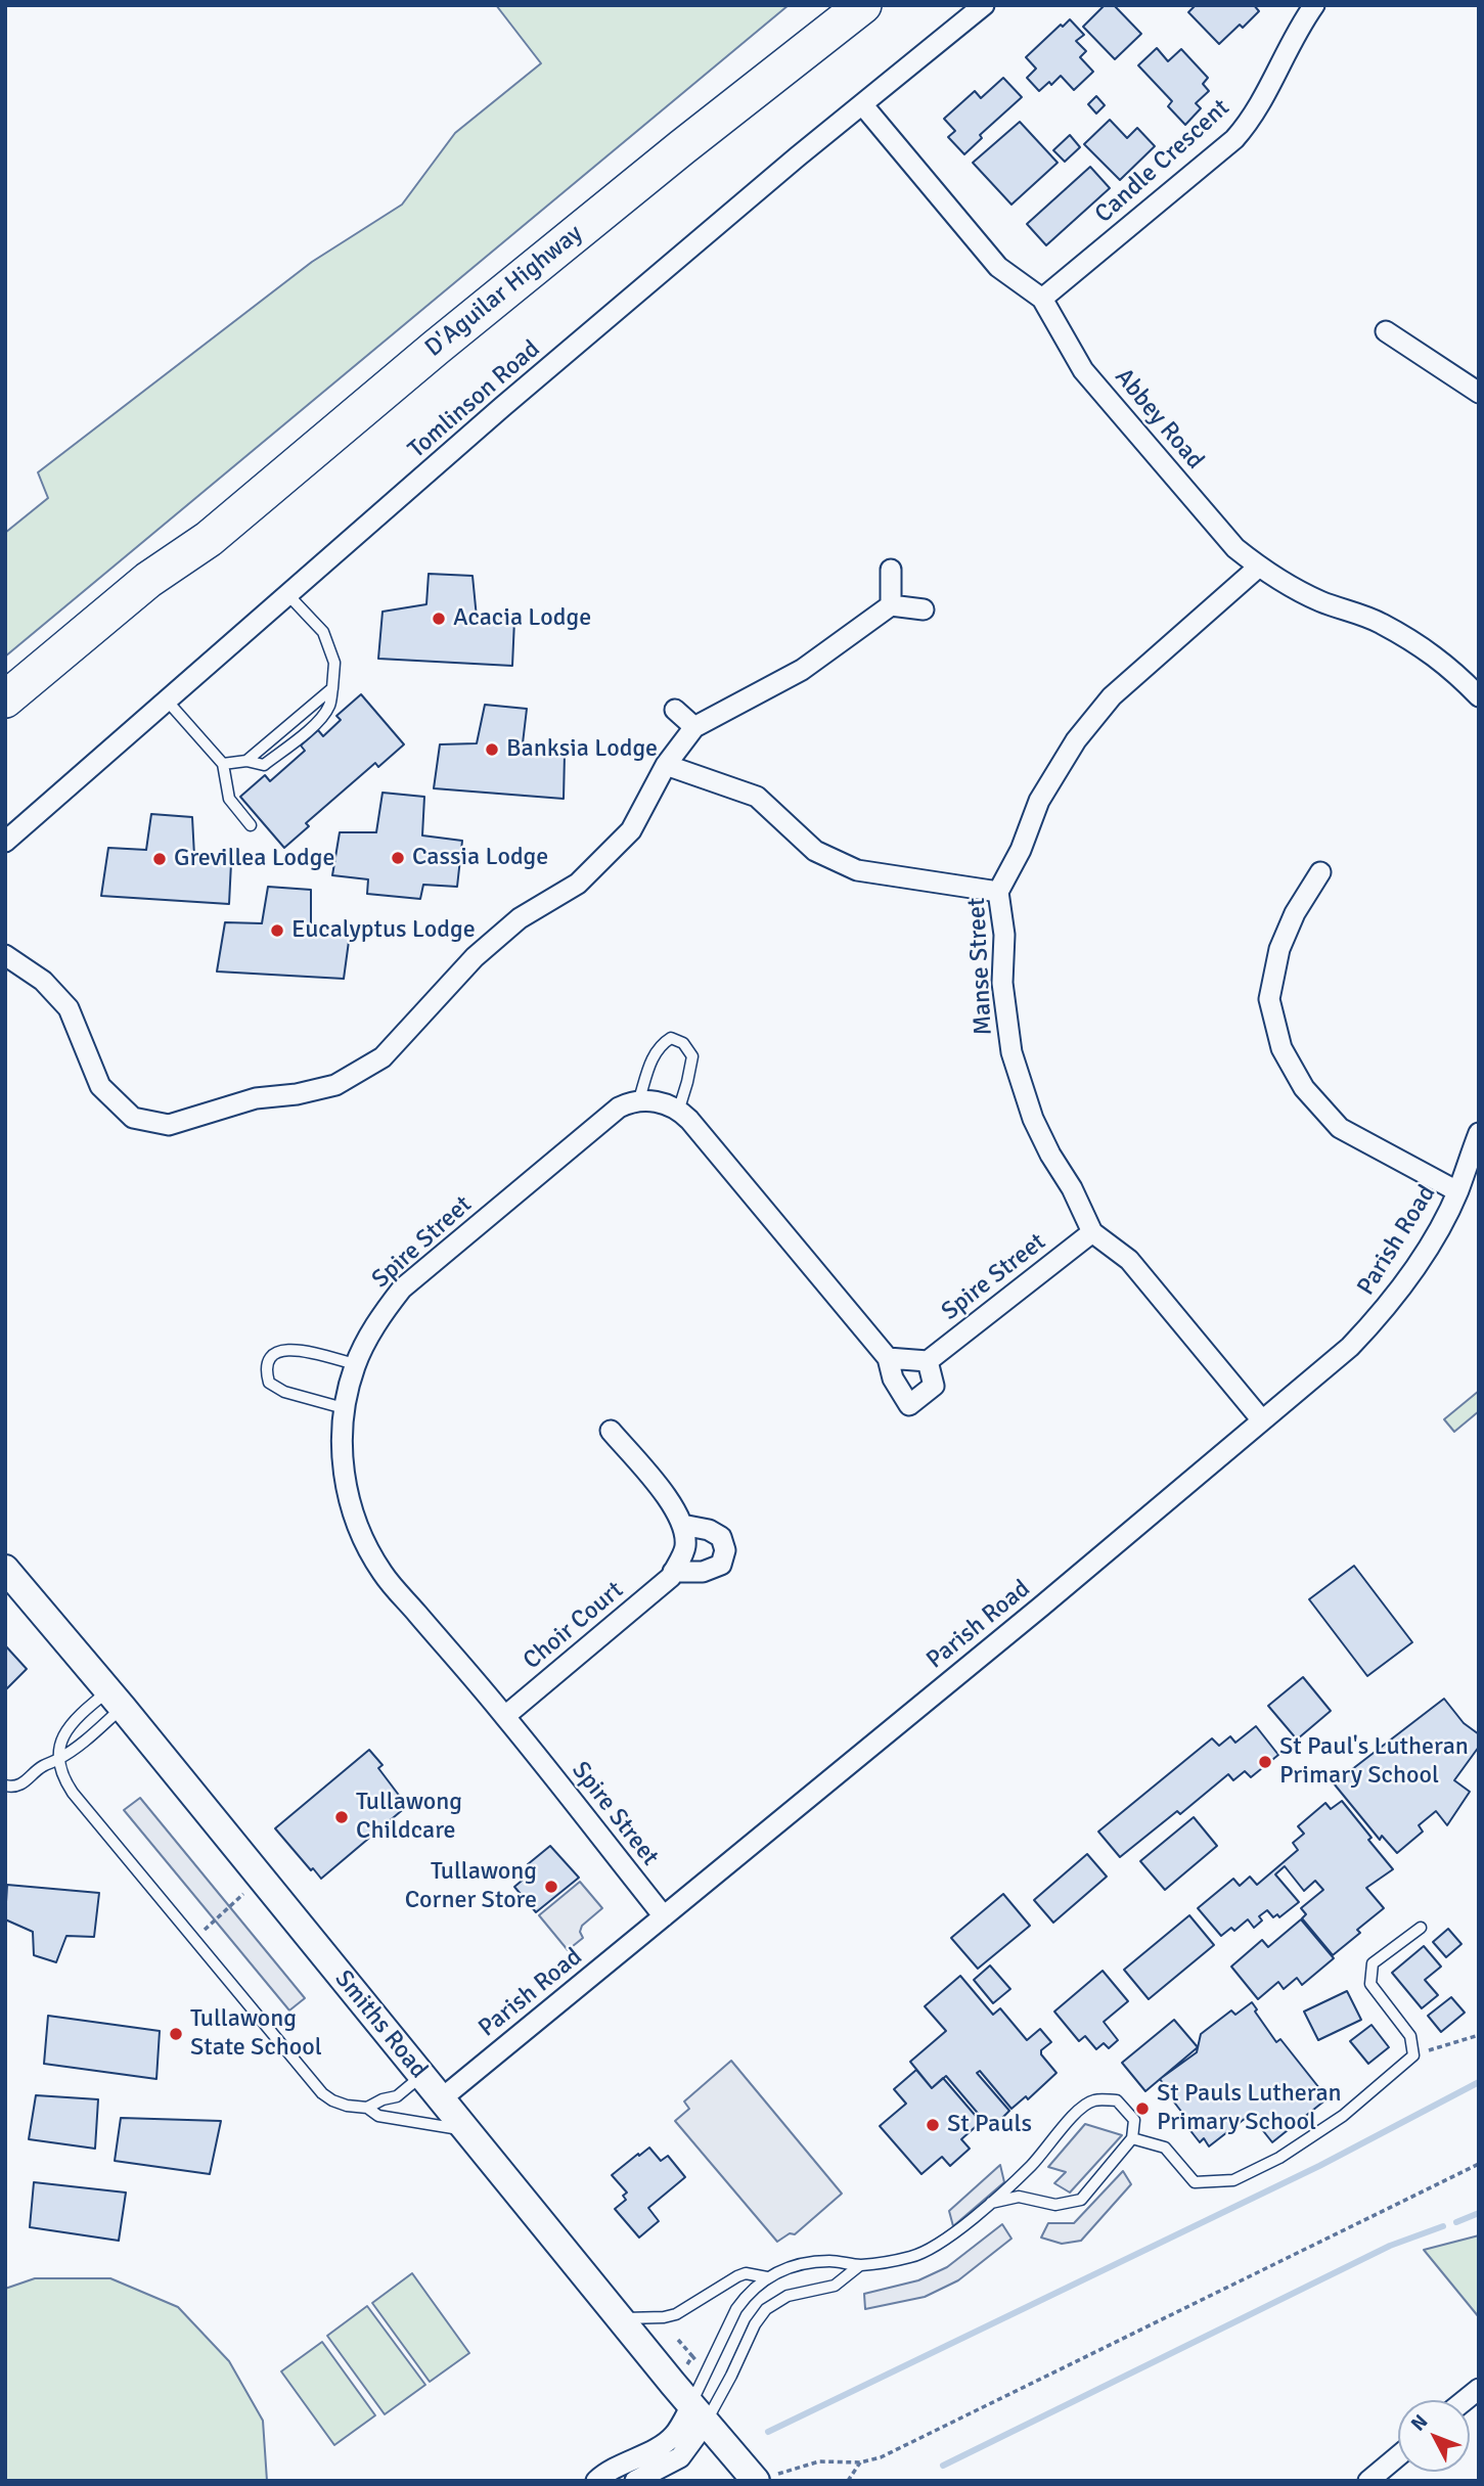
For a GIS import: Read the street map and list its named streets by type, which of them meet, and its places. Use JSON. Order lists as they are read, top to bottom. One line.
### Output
{"streets":{"highway":["D'Aguilar Highway"],"main road":["Smiths Road"],"street":["Candle Crescent","Tomlinson Road","Abbey Road","Manse Street","Parish Road","Spire Street","Choir Court"]},"crossings":[["Candle Crescent","Abbey Road"],["Tomlinson Road","Abbey Road"],["Abbey Road","Manse Street"],["Manse Street","Parish Road"],["Manse Street","Spire Street"],["Parish Road","Spire Street"],["Parish Road","Smiths Road"],["Spire Street","Choir Court"]],"places":["Acacia Lodge","Banksia Lodge","Cassia Lodge","Grevillea Lodge","Eucalyptus Lodge","St Paul's Lutheran Primary School","Tullawong Childcare","Tullawong Corner Store","Tullawong State School","St Pauls Lutheran Primary School","St Pauls"],"north":"top left"}
